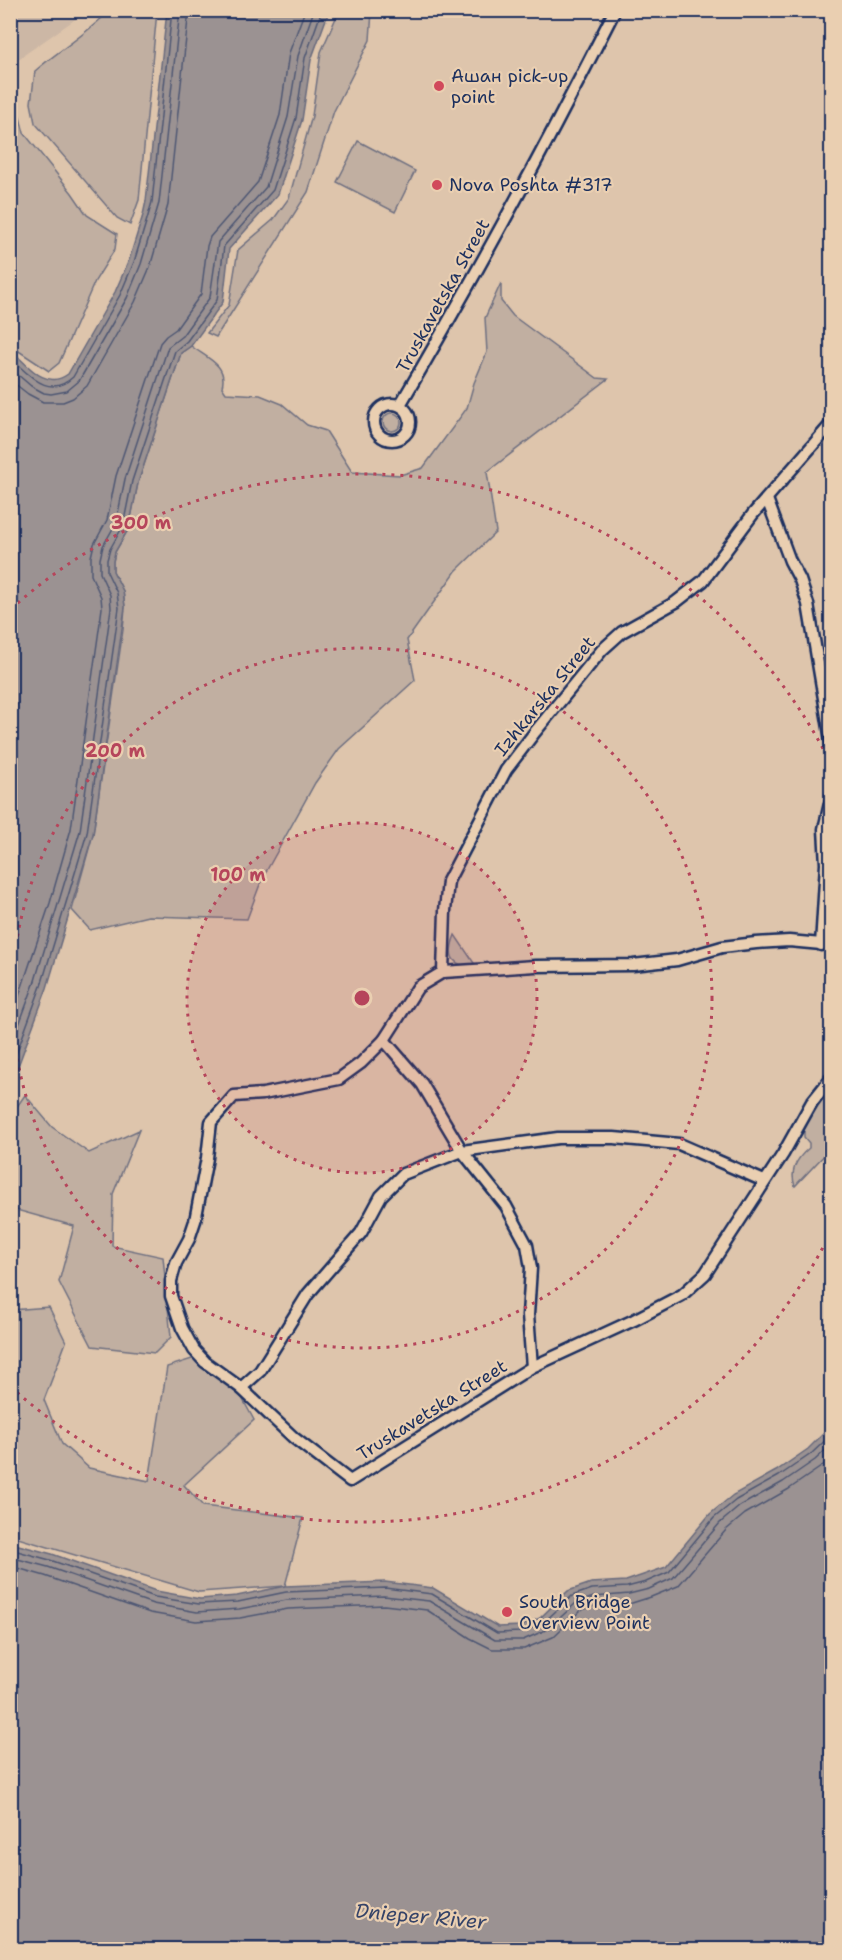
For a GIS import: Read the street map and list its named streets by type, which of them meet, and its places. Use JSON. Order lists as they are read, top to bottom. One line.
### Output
{"streets":{"street":["Truskavetska Street","Izhkarska Street"]},"water":["Dnieper River"],"places":["Ашан pick-up point","Nova Poshta #317","South Bridge Overview Point"],"rings":["300 m","200 m","100 m"]}
